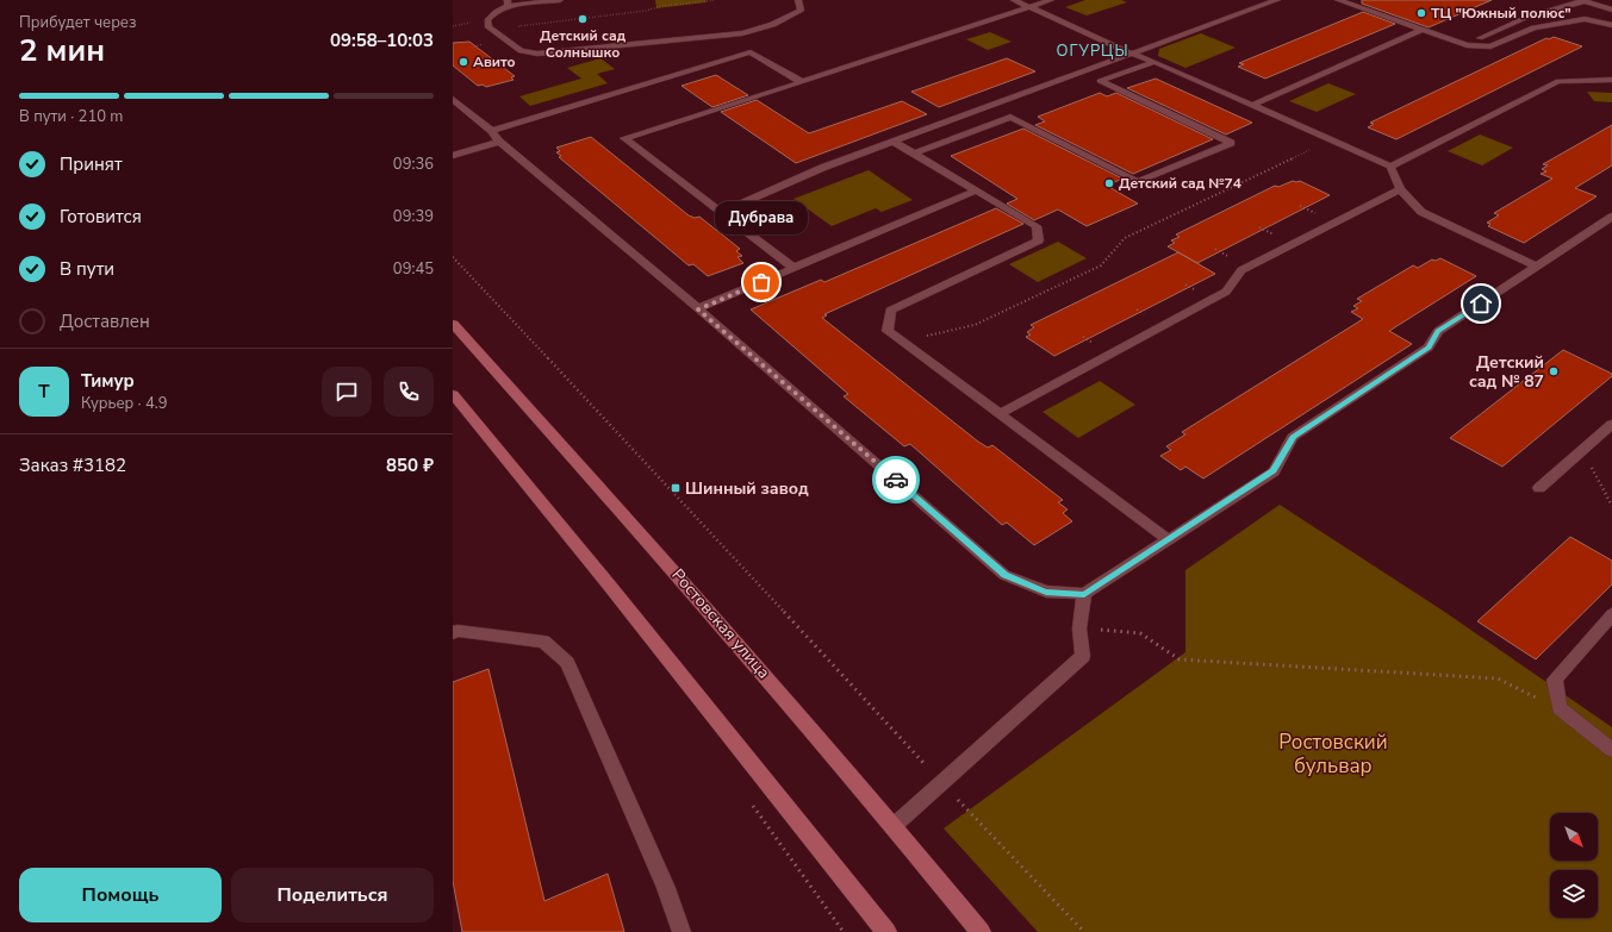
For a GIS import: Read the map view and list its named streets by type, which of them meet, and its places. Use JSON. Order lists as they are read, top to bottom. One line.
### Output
{"streets":{"street":["Ростовская улица"]},"districts":["ОГУРЦЫ"],"parks":["Ростовский бульвар"],"places":{"other":["ТЦ \"Южный полюс\"","Детский сад Солнышко","Авито","Детский сад №74","Дубрава","Детский сад № 87"],"transit":["Шинный завод"]},"north":"bottom right","page":{"heading":["2 мин","Прибудет через","09:58–10:03"],"panel":["Тимур","Курьер · 4.9","Заказ #3182","850 ₽"],"bar":"В пути · 210 m","list":[["Принят","09:36"],["Готовится","09:39"],["В пути","09:45"],"Доставлен"],"bubble":"Дубрава","round":"Т","buttons":["Помощь","Поделиться"]}}
